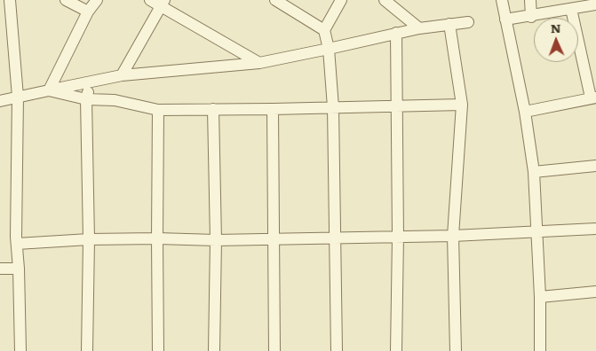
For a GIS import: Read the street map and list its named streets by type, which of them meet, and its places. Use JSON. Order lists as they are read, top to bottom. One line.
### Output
{"north":"top"}
